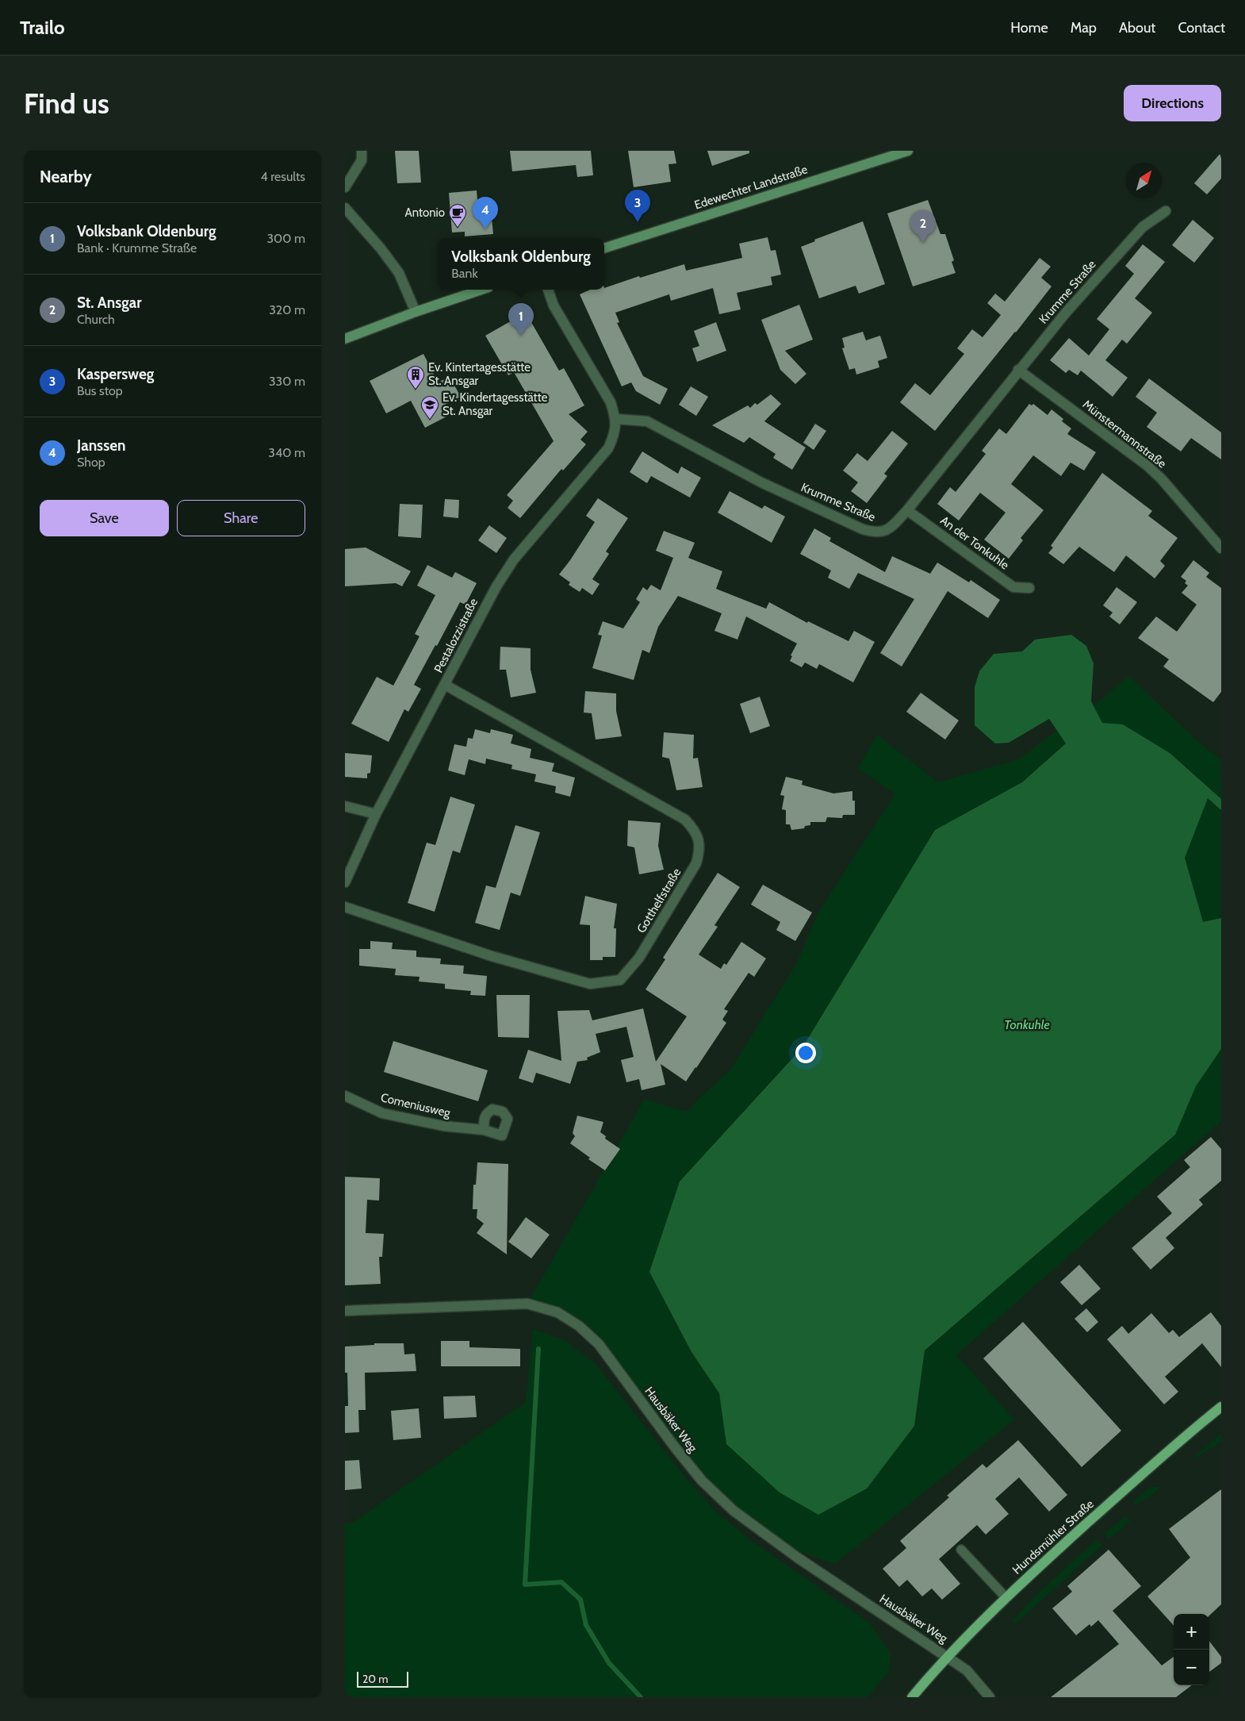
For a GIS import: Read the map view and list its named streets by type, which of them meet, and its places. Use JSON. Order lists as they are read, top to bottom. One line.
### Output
{"streets":{"main road":["Edewechter Landstraße","Hundsmühler Straße"],"street":["Krumme Straße","Münstermannstraße","An der Tonkuhle","Pestalozzistraße","Gotthelfstraße","Comeniusweg","Hausbäker Weg"]},"crossings":[["Krumme Straße","Münstermannstraße"],["Krumme Straße","An der Tonkuhle"],["Krumme Straße","Pestalozzistraße"],["Pestalozzistraße","Gotthelfstraße"],["Hausbäker Weg","Hundsmühler Straße"]],"water":["Tonkuhle"],"places":{"cafe":["Antonio"],"building":["Ev. Kintertagesstätte St. Ansgar"],"school or university":["Ev. Kindertagesstätte St. Ansgar"]},"scale_bar":"20 m","north":"top right","page":{"header":"Trailo","nav":["Home","Map","About","Contact"],"buttons":["Directions",["Save","Share"]],"title":"Find us","heading":["Nearby","4 results"],"pins":["3","4","2","1"],"list":[{"mark":"1","name":"Volksbank Oldenburg","note":"Bank · Krumme Straße","value":"300 m"},{"mark":"2","name":"St. Ansgar","note":"Church","value":"320 m"},{"mark":"3","name":"Kaspersweg","note":"Bus stop","value":"330 m"},{"mark":"4","name":"Janssen","note":"Shop","value":"340 m"}],"popup":["Volksbank Oldenburg","Bank"],"map_buttons":["+","−"],"scale":"20 m"}}
